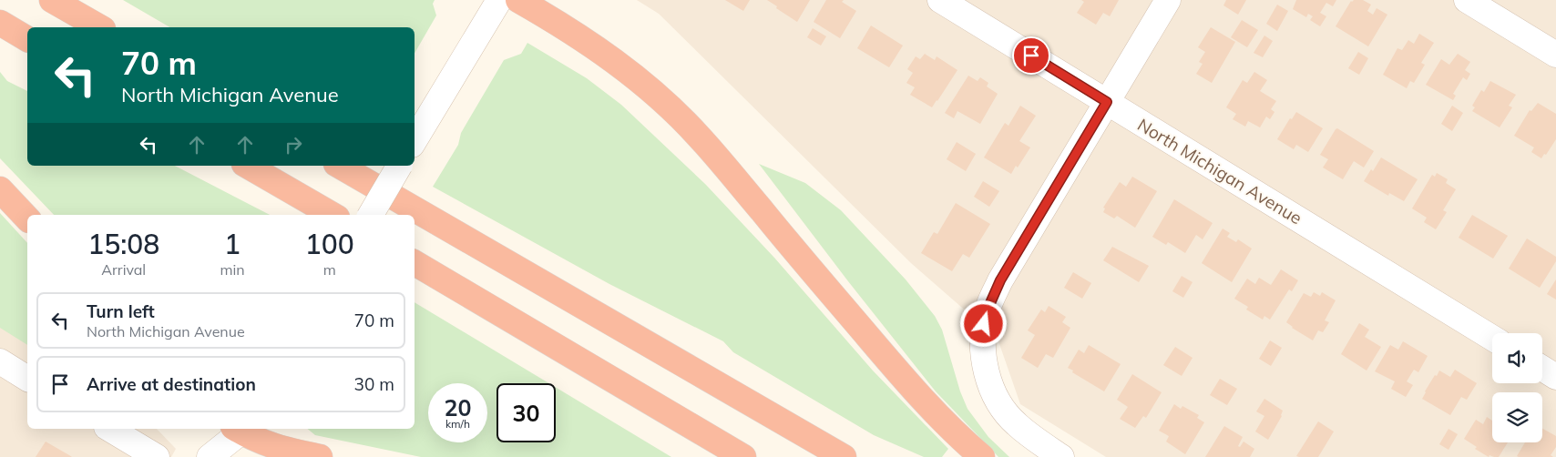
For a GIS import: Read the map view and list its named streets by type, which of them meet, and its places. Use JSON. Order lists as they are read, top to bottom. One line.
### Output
{"streets":{"street":["North Michigan Avenue"]},"page":{"turn":["70 m","North Michigan Avenue"],"eta":["15:08","Arrival","1","min","100","m"],"list":[{"name":"Turn left","note":"North Michigan Avenue","value":"70 m"},{"name":"Arrive at destination","value":"30 m"}],"speed":"20 km/h","limit":"30"}}
